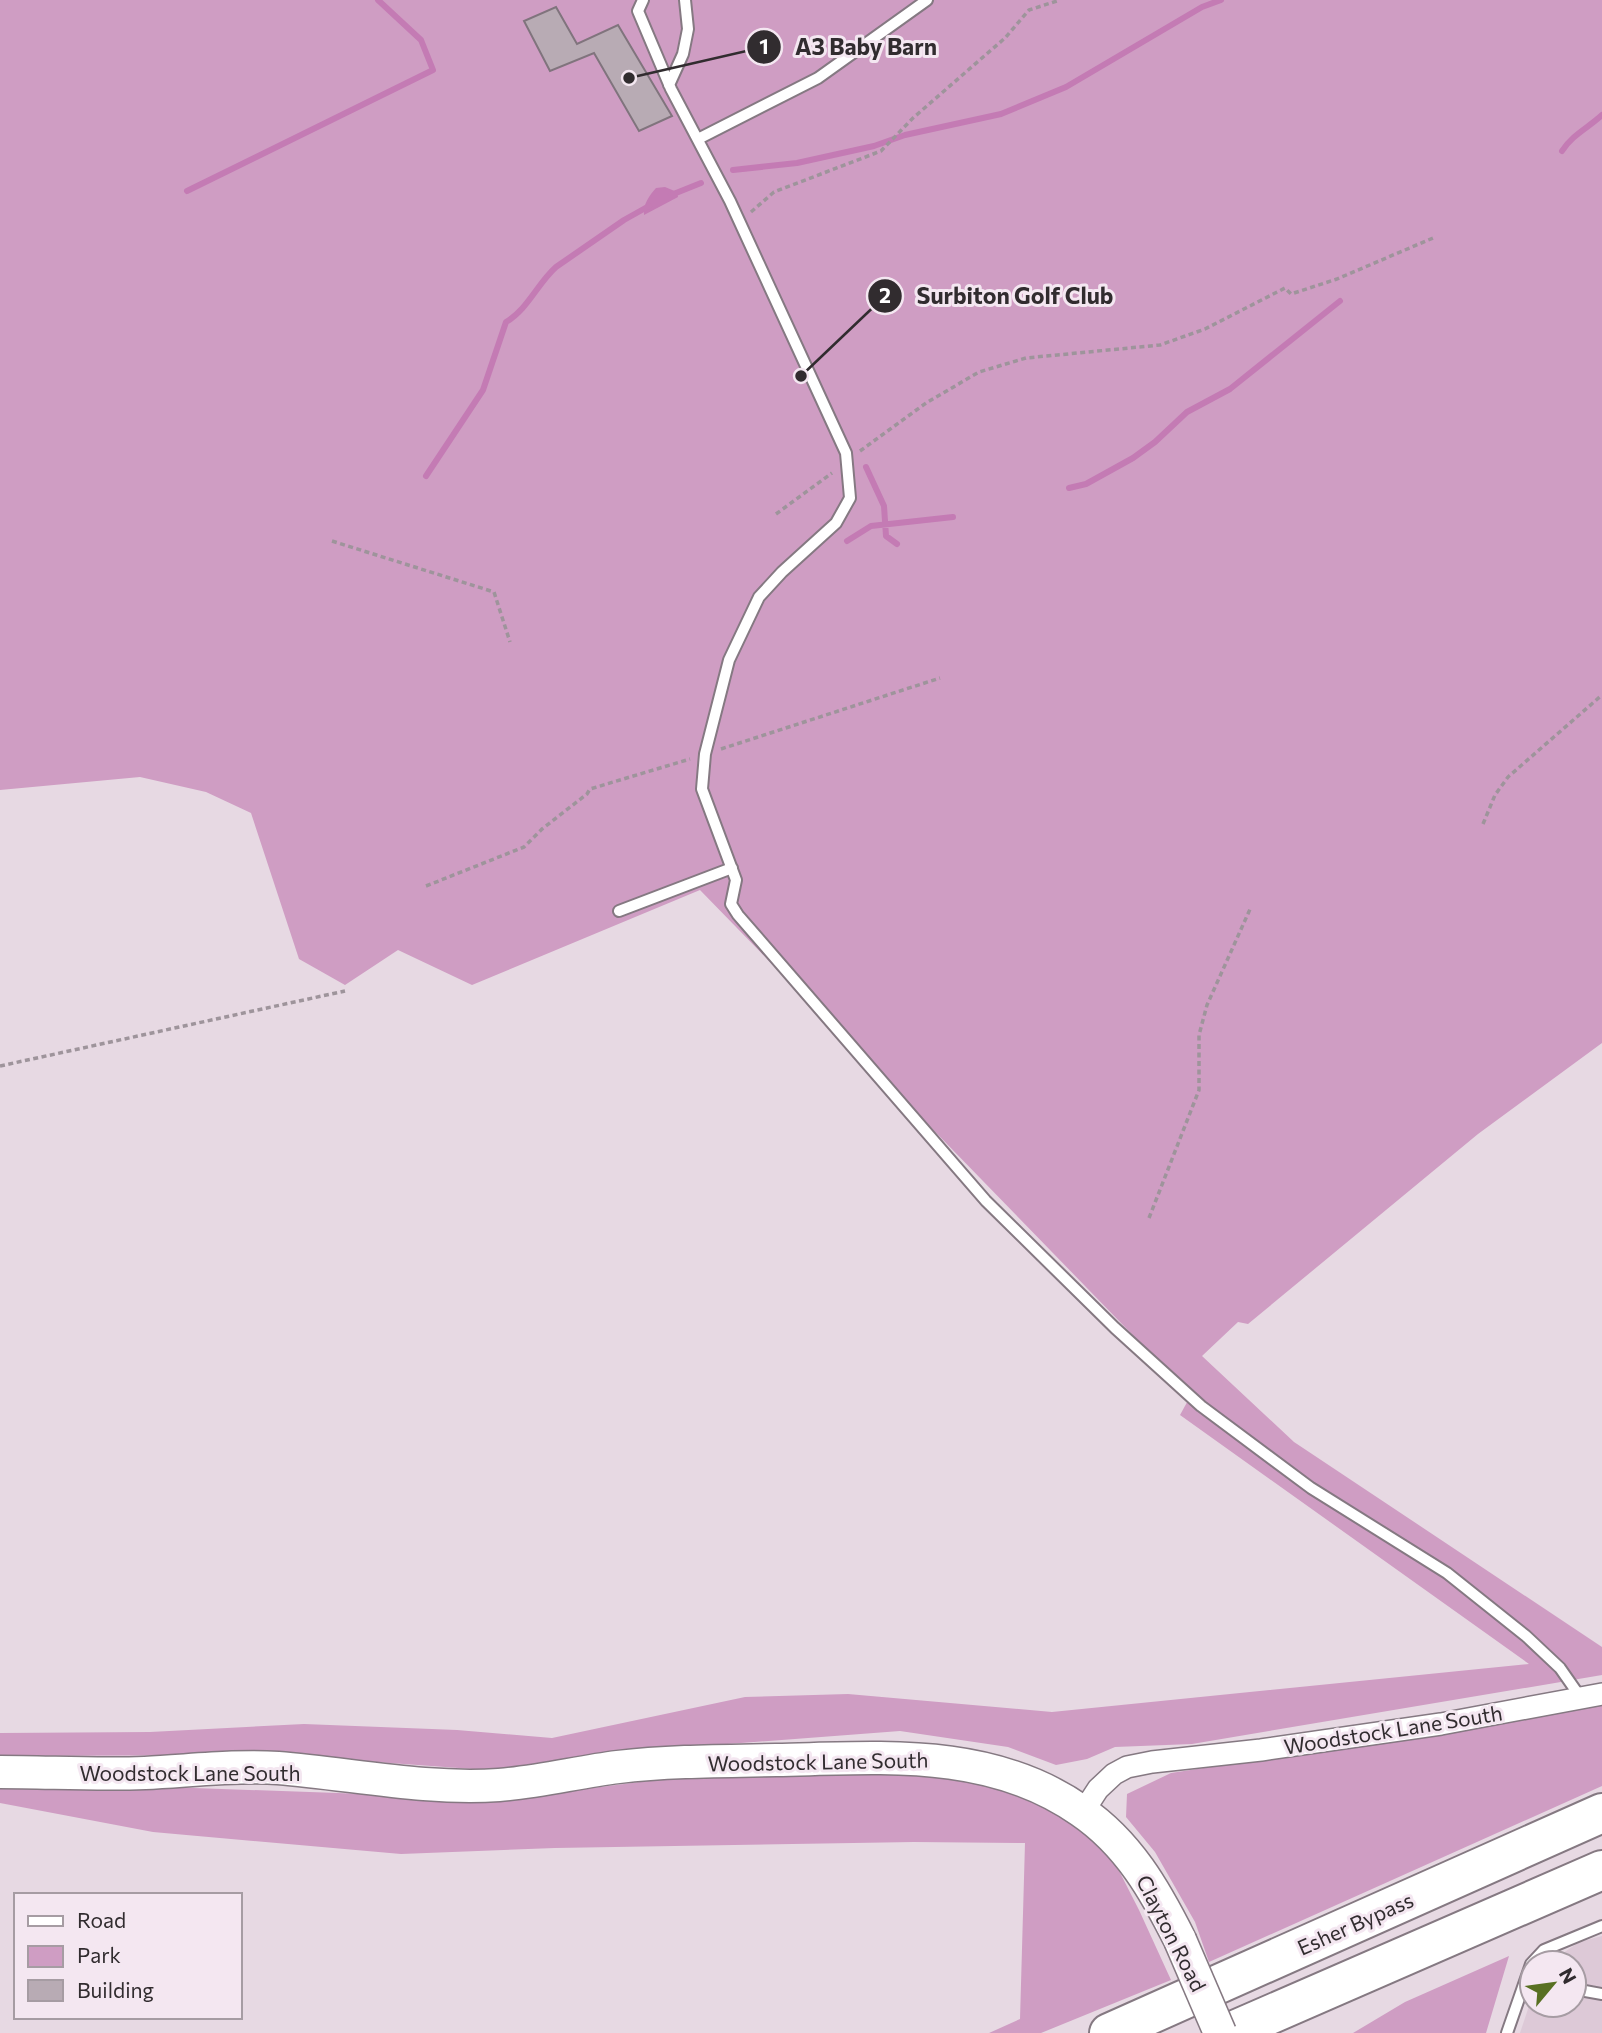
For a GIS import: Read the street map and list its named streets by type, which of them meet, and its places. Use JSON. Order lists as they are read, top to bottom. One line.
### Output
{"streets":{"highway":["Esher Bypass"],"street":["Woodstock Lane South","Clayton Road"]},"crossings":[["Woodstock Lane South","Clayton Road"]],"places":["A3 Baby Barn","Surbiton Golf Club"],"legend":["Road","Park","Building"],"north":"top right"}
